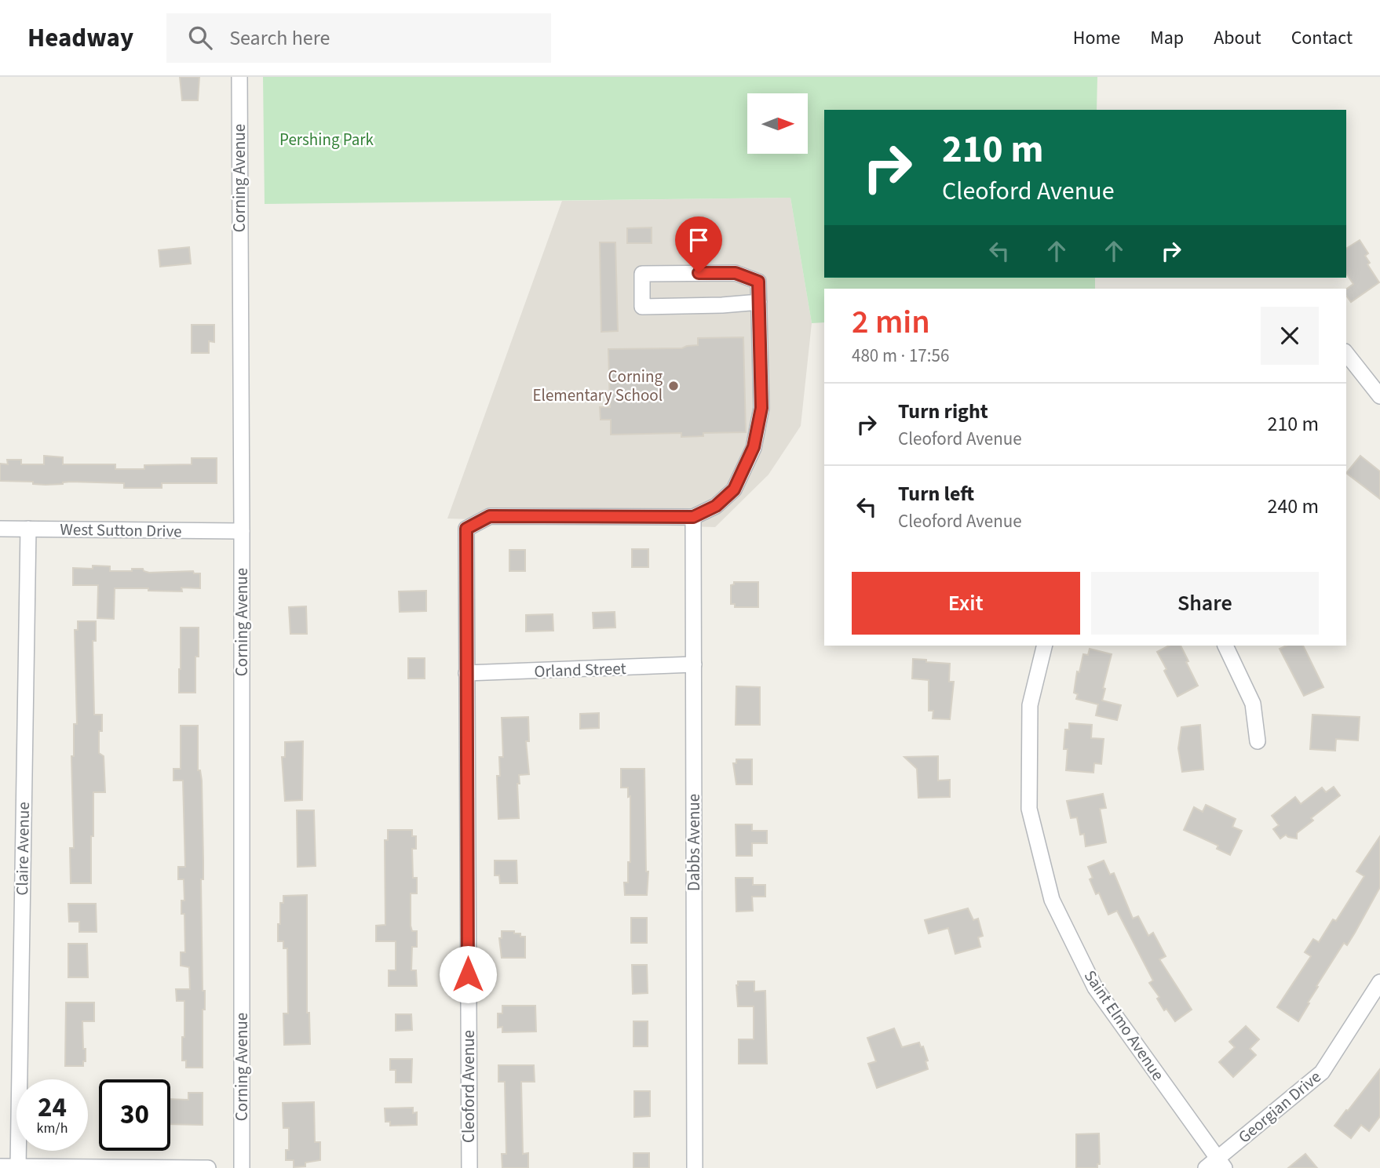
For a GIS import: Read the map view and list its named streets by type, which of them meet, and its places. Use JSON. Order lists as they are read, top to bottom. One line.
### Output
{"streets":{"street":["Corning Avenue","West Sutton Drive","Orland Street","Dabbs Avenue","Claire Avenue","Saint Elmo Avenue","Cleoford Avenue","Georgian Drive"]},"crossings":[["Corning Avenue","West Sutton Drive"],["West Sutton Drive","Claire Avenue"],["Orland Street","Dabbs Avenue"],["Orland Street","Cleoford Avenue"],["Dabbs Avenue","Cleoford Avenue"],["Saint Elmo Avenue","Georgian Drive"]],"parks":["Pershing Park"],"places":["Corning Elementary School"],"north":"right","page":{"header":"Headway","search":"Search here","nav":["Home","Map","About","Contact"],"turn":["210 m","Cleoford Avenue"],"heading":["2 min","480 m · 17:56"],"list":[{"name":"Turn right","note":"Cleoford Avenue","value":"210 m"},{"name":"Turn left","note":"Cleoford Avenue","value":"240 m"}],"buttons":["Exit","Share"],"speed":"24 km/h","limit":"30"}}
